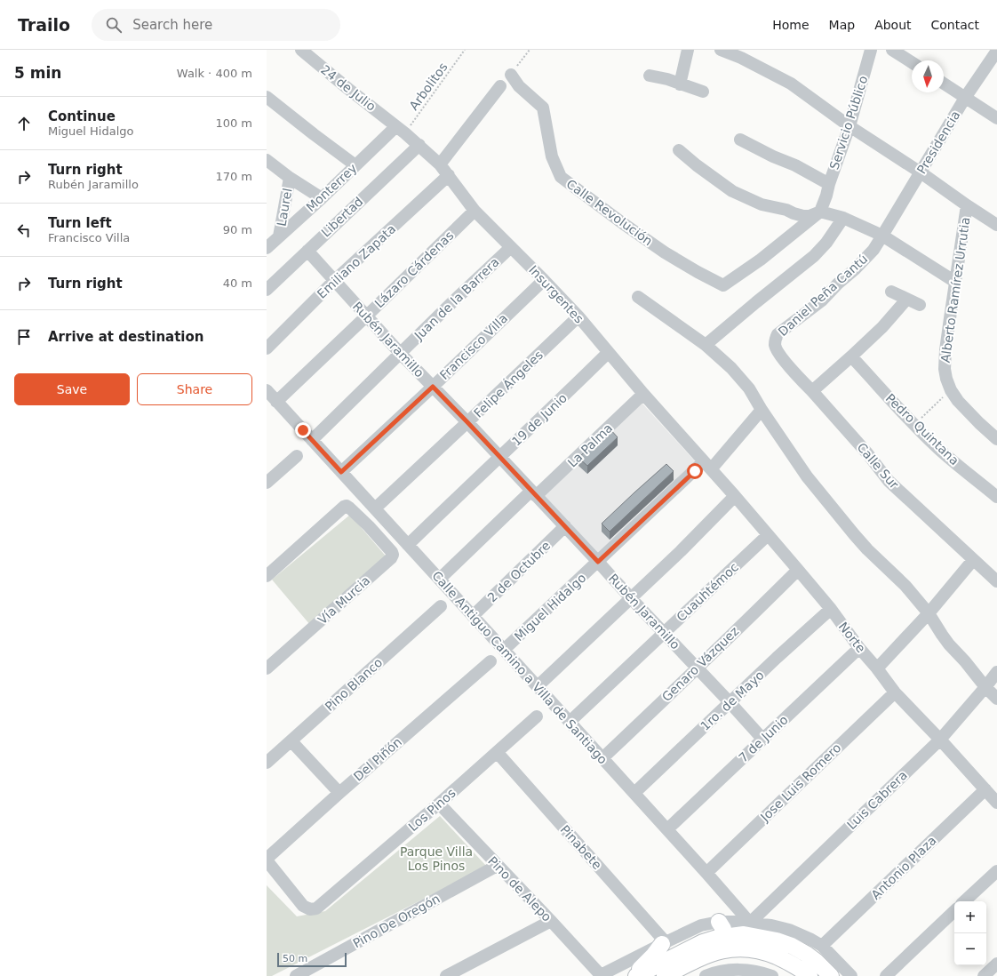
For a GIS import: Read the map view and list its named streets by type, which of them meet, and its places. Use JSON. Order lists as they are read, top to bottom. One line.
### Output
{"streets":{"street":["24 de Julio","Servicio Público","Presidencia","Monterrey","Laurel","Calle Revolución","Libertad","Emiliano Zapata","Lázaro Cárdenas","Alberto Ramírez Urrutia","Insurgentes","Daniel Peña Cantú","Juan de la Barrera","Rubén Jaramillo","Francisco Villa","Felipe Ángeles","19 de Junio","Pedro Quintana","La Palma","Calle Sur","2 de Octubre","Cuauhtémoc","Vía Murcia","Miguel Hidalgo","Norte","Genaro Vázquez","Calle Antiguo Camino a Villa de Santiago","Pino Blanco","1ro. de Mayo","7 de Junio","Del Piñón","Jose Luis Romero","Luis Cabrera","Los Pinos","Pinabete","Antonio Plaza","Pino de Alepo","Pino De Oregón"],"path":["Arbolitos"]},"crossings":[["Arbolitos","24 de Julio"],["Arbolitos","Monterrey"],["Arbolitos","Insurgentes"],["24 de Julio","Monterrey"],["24 de Julio","Insurgentes"],["Servicio Público","Calle Revolución"],["Presidencia","Daniel Peña Cantú"],["Monterrey","Laurel"],["Monterrey","Insurgentes"],["Libertad","Insurgentes"],["Libertad","Rubén Jaramillo"],["Emiliano Zapata","Insurgentes"],["Emiliano Zapata","Rubén Jaramillo"],["Lázaro Cárdenas","Insurgentes"],["Lázaro Cárdenas","Rubén Jaramillo"],["Lázaro Cárdenas","Calle Antiguo Camino a Villa de Santiago"],["Insurgentes","Juan de la Barrera"],["Insurgentes","Francisco Villa"],["Insurgentes","Felipe Ángeles"],["Insurgentes","19 de Junio"],["Insurgentes","La Palma"],["Insurgentes","Miguel Hidalgo"],["Insurgentes","Norte"],["Daniel Peña Cantú","Calle Sur"],["Juan de la Barrera","Rubén Jaramillo"],["Juan de la Barrera","Calle Antiguo Camino a Villa de Santiago"],["Rubén Jaramillo","Francisco Villa"],["Rubén Jaramillo","Felipe Ángeles"],["Rubén Jaramillo","19 de Junio"],["Rubén Jaramillo","La Palma"],["Rubén Jaramillo","2 de Octubre"],["Rubén Jaramillo","Cuauhtémoc"],["Rubén Jaramillo","Miguel Hidalgo"],["Rubén Jaramillo","Genaro Vázquez"],["Rubén Jaramillo","1ro. de Mayo"],["Rubén Jaramillo","7 de Junio"],["Francisco Villa","Calle Antiguo Camino a Villa de Santiago"],["Felipe Ángeles","Calle Antiguo Camino a Villa de Santiago"],["19 de Junio","Calle Antiguo Camino a Villa de Santiago"],["La Palma","Calle Antiguo Camino a Villa de Santiago"],["2 de Octubre","Calle Antiguo Camino a Villa de Santiago"],["Cuauhtémoc","Norte"],["Cuauhtémoc","Calle Antiguo Camino a Villa de Santiago"],["Miguel Hidalgo","Norte"],["Miguel Hidalgo","Calle Antiguo Camino a Villa de Santiago"],["Norte","Genaro Vázquez"],["Norte","1ro. de Mayo"],["Norte","7 de Junio"],["Norte","Jose Luis Romero"],["Norte","Luis Cabrera"],["Norte","Antonio Plaza"],["Genaro Vázquez","Calle Antiguo Camino a Villa de Santiago"],["Calle Antiguo Camino a Villa de Santiago","1ro. de Mayo"],["Calle Antiguo Camino a Villa de Santiago","7 de Junio"],["Calle Antiguo Camino a Villa de Santiago","Jose Luis Romero"],["Calle Antiguo Camino a Villa de Santiago","Luis Cabrera"],["Del Piñón","Los Pinos"],["Los Pinos","Pinabete"],["Los Pinos","Pino de Alepo"],["Pino de Alepo","Pino De Oregón"]],"parks":["Parque Villa Los Pinos"],"scale_bar":"50 m","north":"bottom","page":{"header":"Trailo","search":"Search here","nav":["Home","Map","About","Contact"],"heading":["5 min","Walk · 400 m"],"list":[["Continue","Miguel Hidalgo","100 m"],["Turn right","Rubén Jaramillo","170 m"],["Turn left","Francisco Villa","90 m"],["Turn right","40 m"],"Arrive at destination"],"buttons":["Save","Share"],"map_buttons":["+","−"],"scale":"50 m"}}
